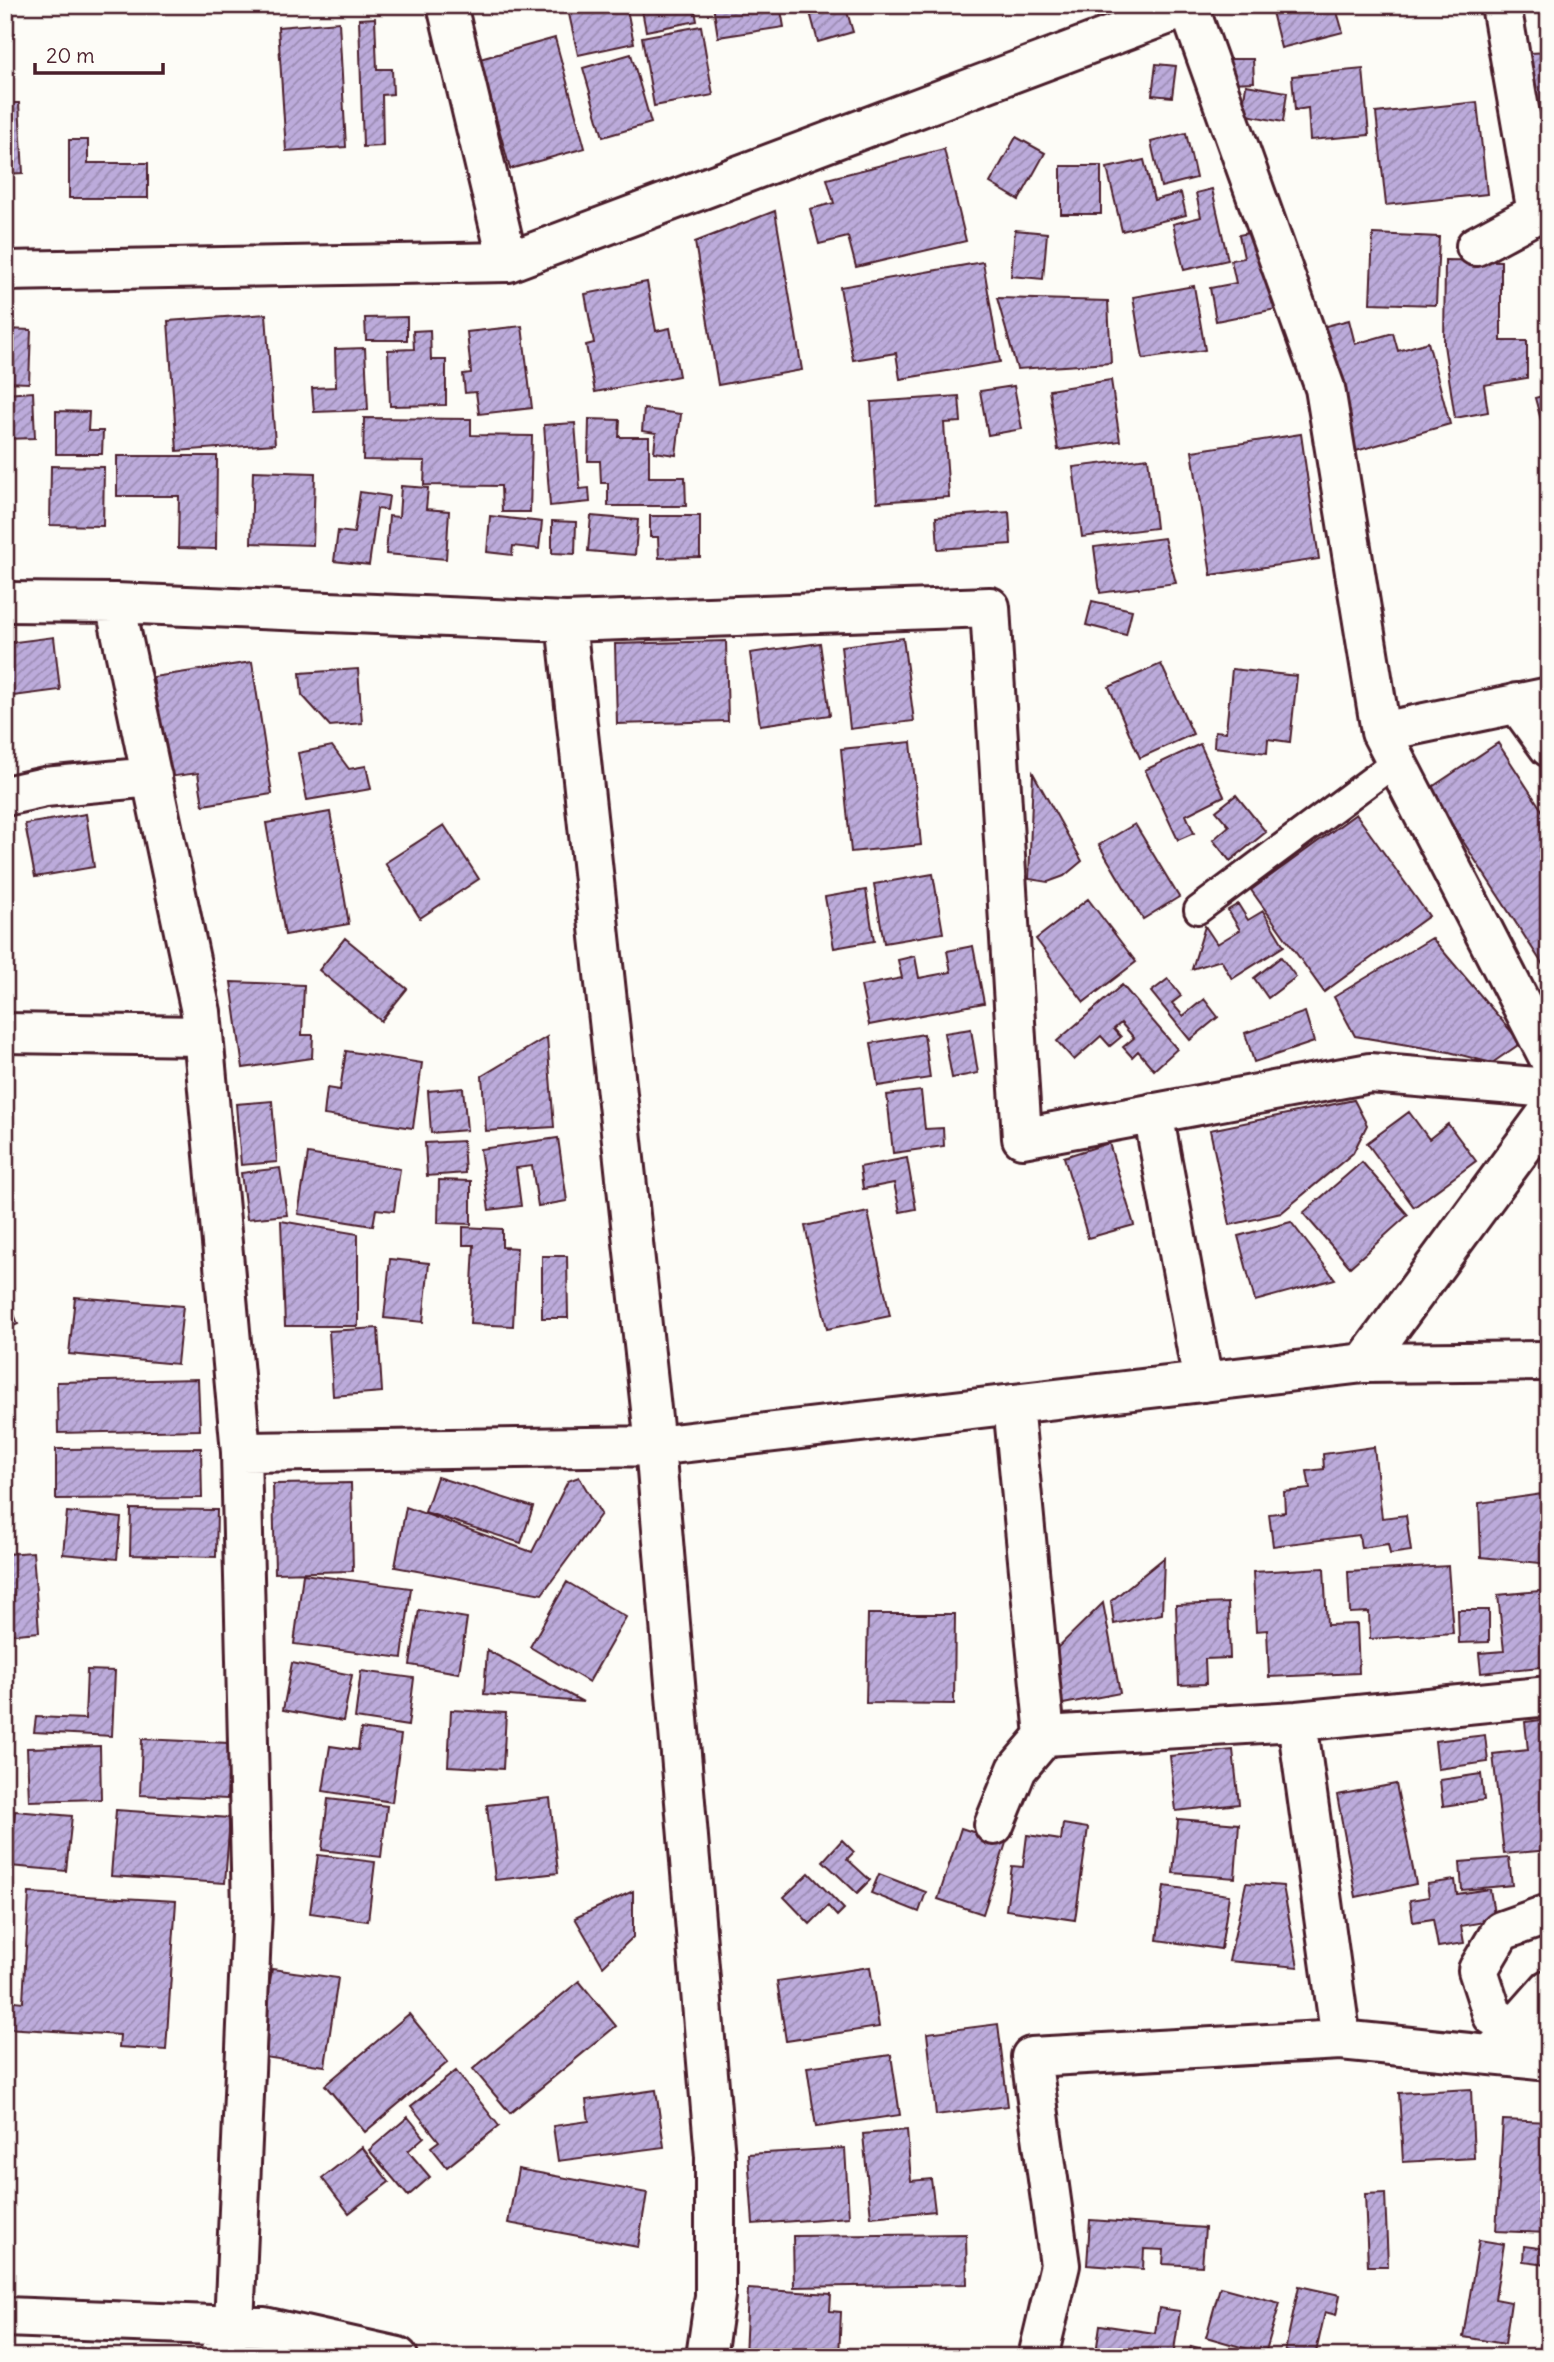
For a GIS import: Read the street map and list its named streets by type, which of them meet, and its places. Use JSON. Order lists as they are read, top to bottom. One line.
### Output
{"scale_bar":"20 m"}
